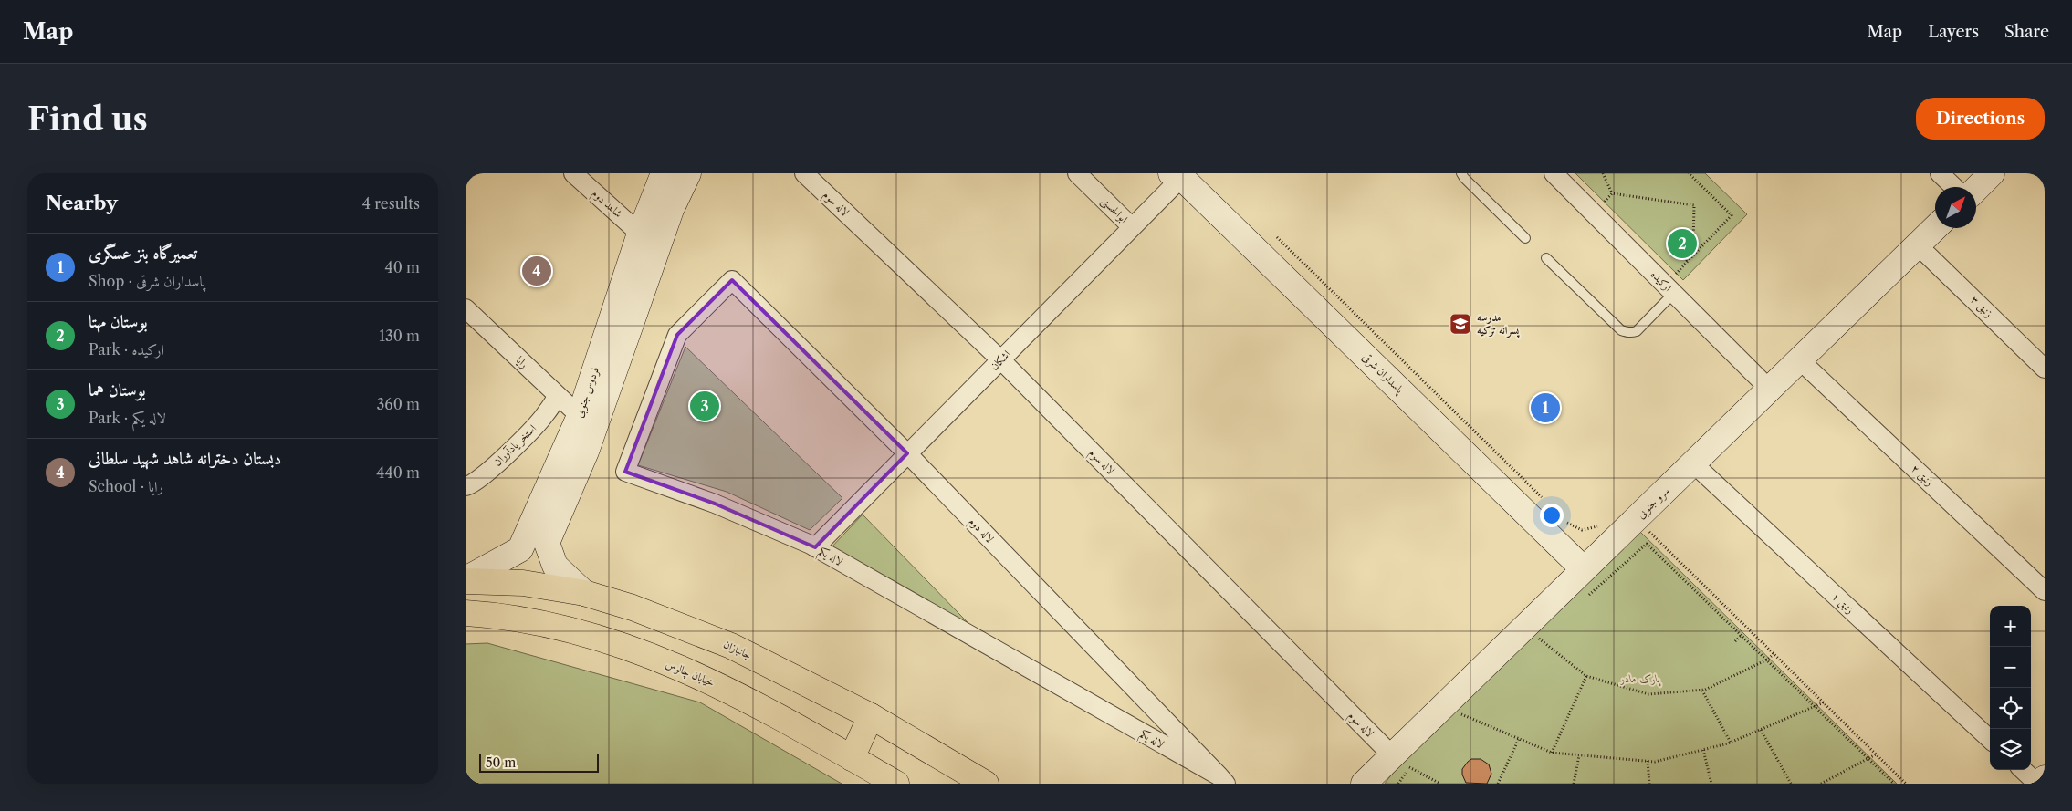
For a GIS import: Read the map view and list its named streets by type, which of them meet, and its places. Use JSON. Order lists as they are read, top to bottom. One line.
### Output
{"streets":{"highway":["جانبازان","خیابان چالوس"],"street":["شاهد دوم","لاله سوم","ابوالحسنی","ارکیده","زنبق ۳","اشکان","رایا","پاسداران شرقی","فردوس جنوبی","استخر یادآوران","زنبق ۲","سرو جنوبی","لاله دوم","لاله یکم","زنبق ۱"]},"crossings":[["شاهد دوم","فردوس جنوبی"],["لاله سوم","اشکان"],["لاله سوم","سرو جنوبی"],["ابوالحسنی","اشکان"],["ارکیده","سرو جنوبی"],["زنبق ۳","سرو جنوبی"],["اشکان","پاسداران شرقی"],["اشکان","لاله دوم"],["اشکان","لاله یکم"],["رایا","فردوس جنوبی"],["رایا","استخر یادآوران"],["پاسداران شرقی","سرو جنوبی"],["فردوس جنوبی","جانبازان"],["زنبق ۲","سرو جنوبی"],["سرو جنوبی","زنبق ۱"],["لاله دوم","لاله یکم"]],"parks":["پارک مادر"],"places":{"school or university":["مدرسه پسرانه تزکیه"]},"scale_bar":"50 m","north":"top right","page":{"header":"Map","nav":["Map","Layers","Share"],"buttons":"Directions","title":"Find us","heading":["Nearby","4 results"],"pins":["2","4","3","1"],"list":[{"mark":"1","name":"تعمیرگاه بنز عسگری","note":"Shop · پاسداران شرقی","value":"40 m"},{"mark":"2","name":"بوستان مهتا","note":"Park · ارکیده","value":"130 m"},{"mark":"3","name":"بوستان هما","note":"Park · لاله یکم","value":"360 m"},{"mark":"4","name":"دبستان دخترانه شاهد شهید سلطانی","note":"School · رایا","value":"440 m"}],"map_buttons":["+","−"],"scale":"50 m"}}
